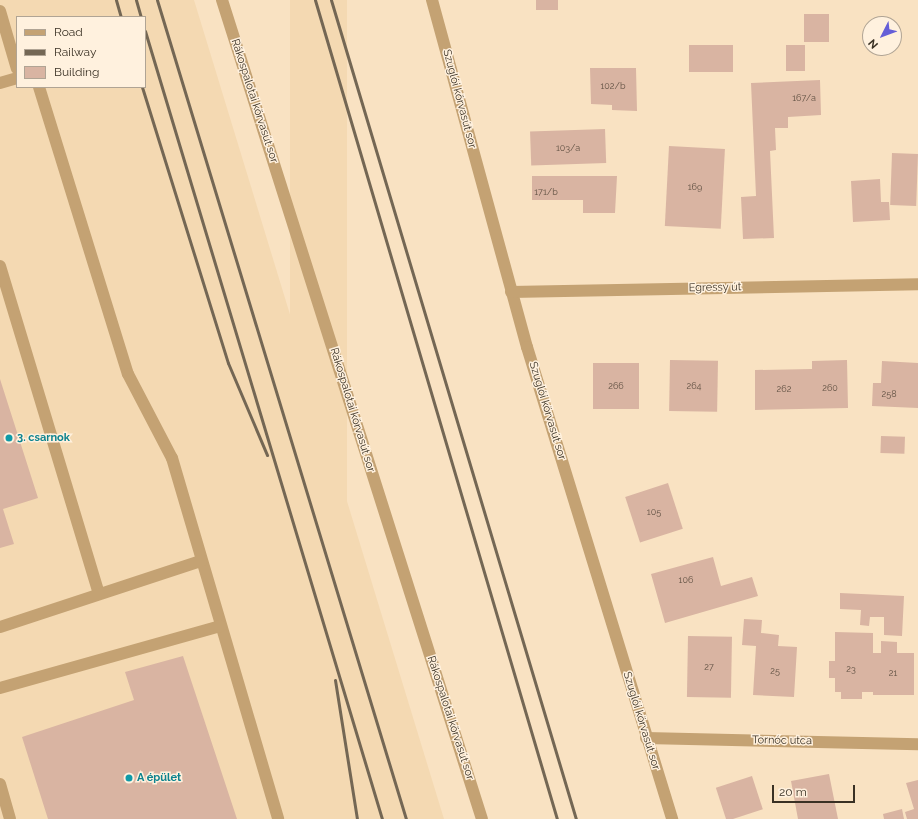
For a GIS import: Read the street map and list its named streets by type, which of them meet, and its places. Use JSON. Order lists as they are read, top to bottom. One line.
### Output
{"streets":{"street":["Szuglói körvasút sor","Rákospalotai körvasút sor","Egressy út","Tornóc utca"]},"crossings":[["Szuglói körvasút sor","Egressy út"],["Szuglói körvasút sor","Tornóc utca"]],"places":["3. csarnok","A épület"],"house_numbers":["102/b","167/a","103/a","169","171/b","266","264","260","262","258","105","106","27","23","25","21"],"legend":["Road","Railway","Building"],"scale_bar":"20 m","north":"bottom left"}
